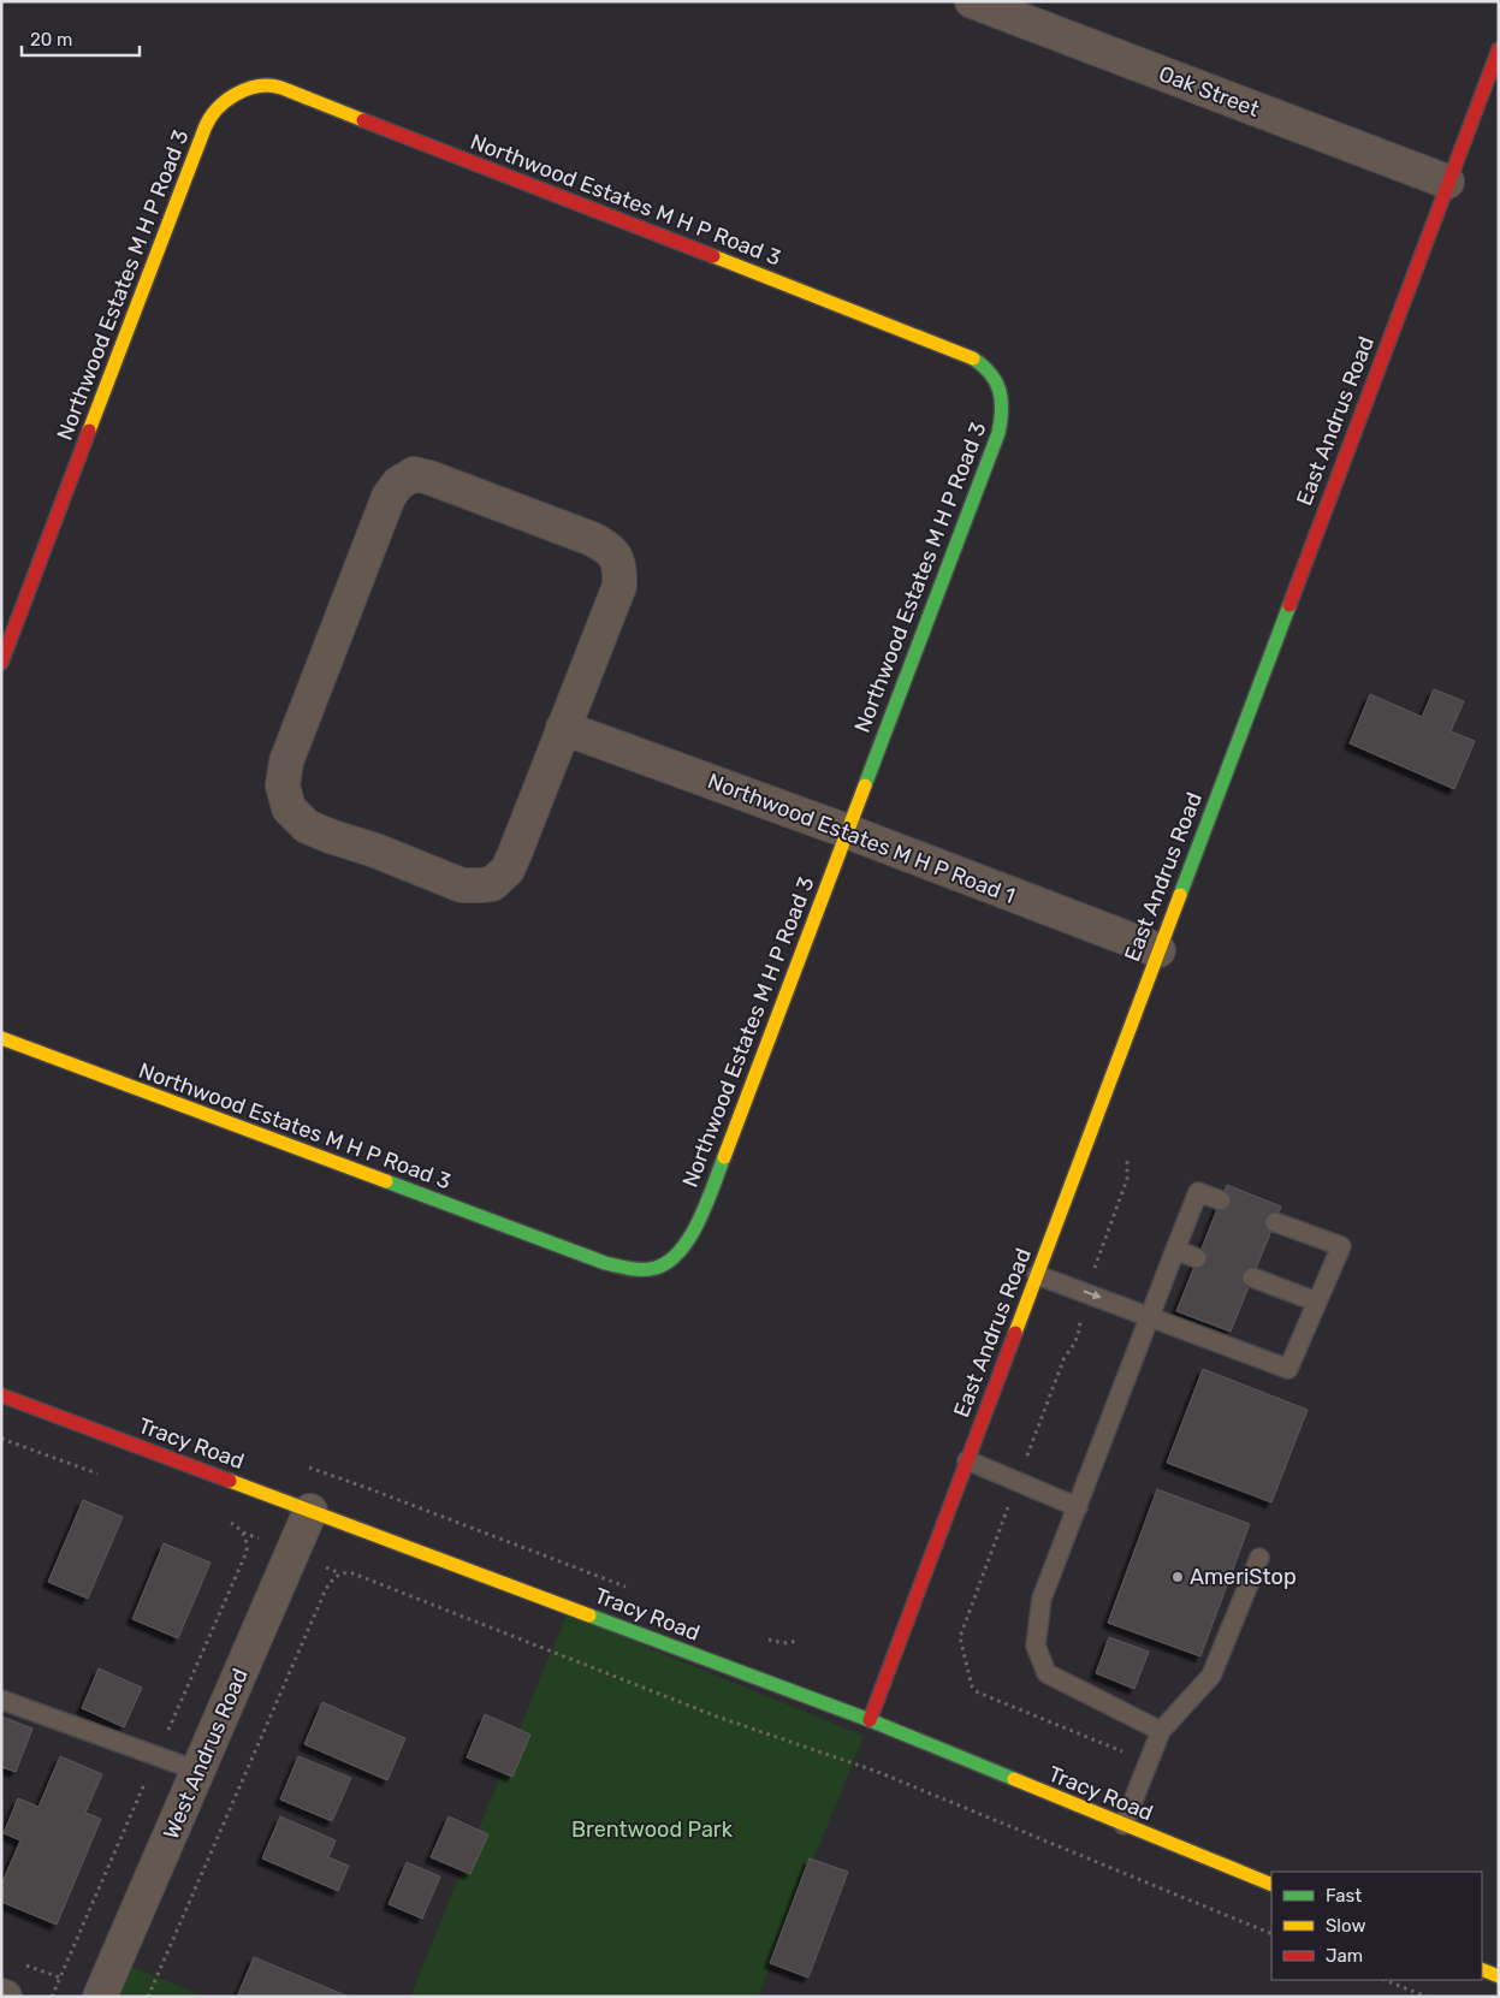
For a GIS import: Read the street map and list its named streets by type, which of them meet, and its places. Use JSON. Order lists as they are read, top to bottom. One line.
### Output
{"streets":{"street":["Oak Street","Northwood Estates M H P Road 3","East Andrus Road","Northwood Estates M H P Road 1","Tracy Road","West Andrus Road"]},"crossings":[["Oak Street","East Andrus Road"],["Northwood Estates M H P Road 3","Northwood Estates M H P Road 1"],["East Andrus Road","Northwood Estates M H P Road 1"],["East Andrus Road","Tracy Road"],["Tracy Road","West Andrus Road"]],"parks":["Brentwood Park"],"places":["AmeriStop"],"legend":["Fast","Slow","Jam"],"scale_bar":"20 m"}
